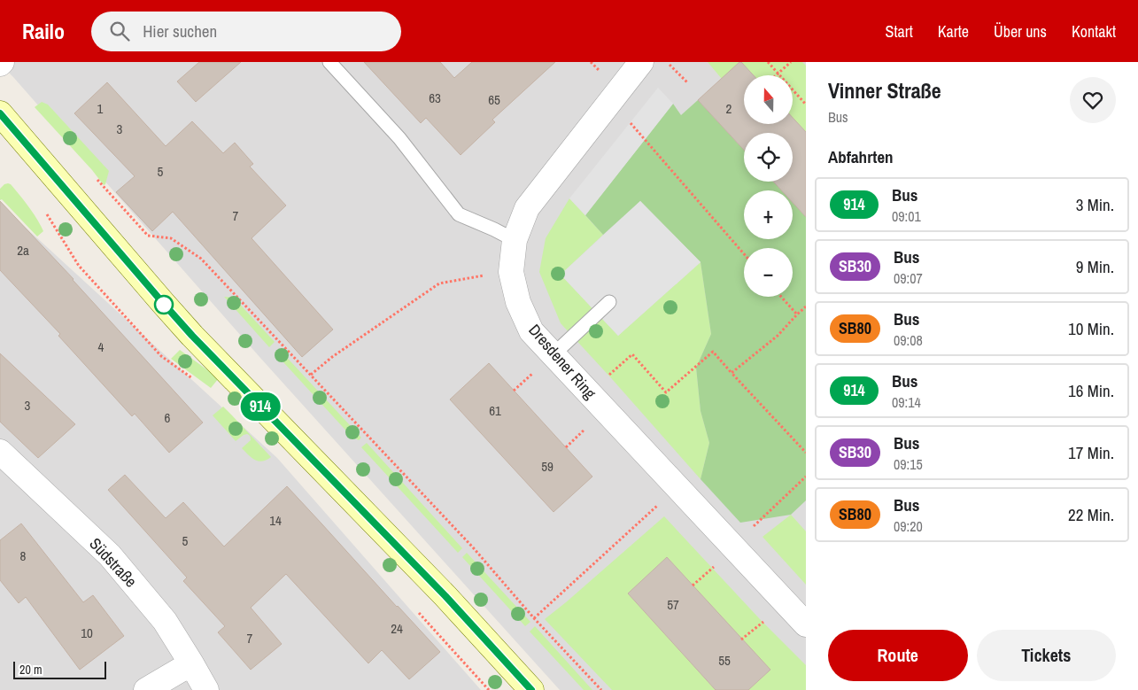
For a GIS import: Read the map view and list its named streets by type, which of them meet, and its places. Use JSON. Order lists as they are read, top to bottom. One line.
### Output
{"streets":{"street":["Dresdener Ring","Südstraße"]},"lines":["bus line 914"],"house_numbers":["63","65","1","2","3","5","7","2a","4","3","61","6","59","14","5","8","57","24","10","7","55"],"scale_bar":"20 m","north":"top","page":{"header":"Railo","search":"Hier suchen","nav":["Start","Karte","Über uns","Kontakt"],"on_map":"914","heading":[["Vinner Straße","Bus"],"Abfahrten"],"map_buttons":["+","−"],"list":[{"mark":"914","name":"Bus","note":"09:01","value":"3 Min."},{"mark":"SB30","name":"Bus","note":"09:07","value":"9 Min."},{"mark":"SB80","name":"Bus","note":"09:08","value":"10 Min."},{"mark":"914","name":"Bus","note":"09:14","value":"16 Min."},{"mark":"SB30","name":"Bus","note":"09:15","value":"17 Min."},{"mark":"SB80","name":"Bus","note":"09:20","value":"22 Min."}],"buttons":["Route","Tickets"],"scale":"20 m"}}
